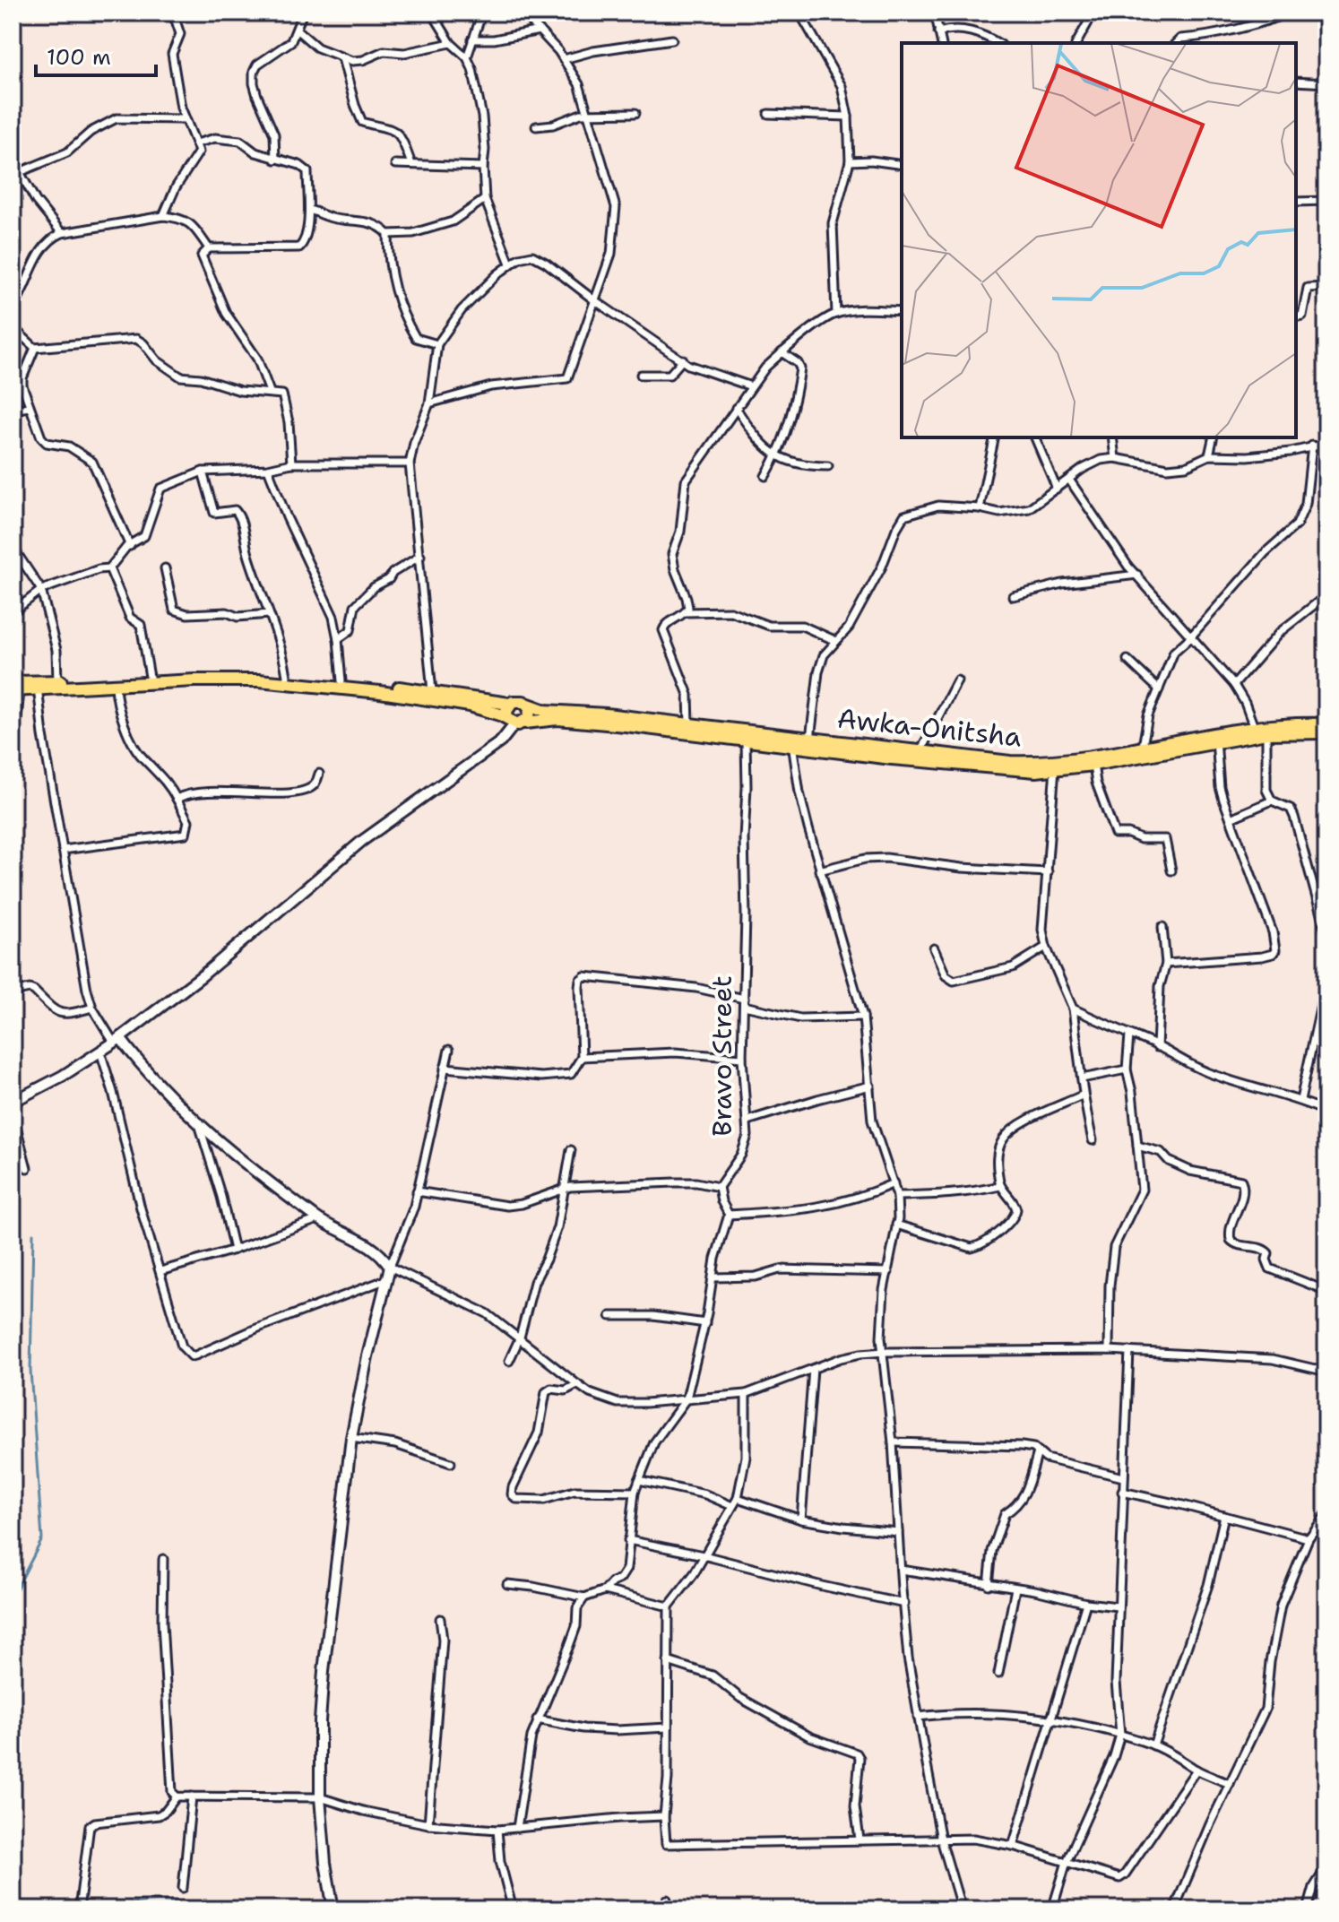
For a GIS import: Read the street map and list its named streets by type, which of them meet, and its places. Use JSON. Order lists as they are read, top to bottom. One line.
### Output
{"streets":{"main road":["Awka-Onitsha"],"street":["Bravo Street"]},"crossings":[["Awka-Onitsha","Bravo Street"]],"scale_bar":"100 m"}
